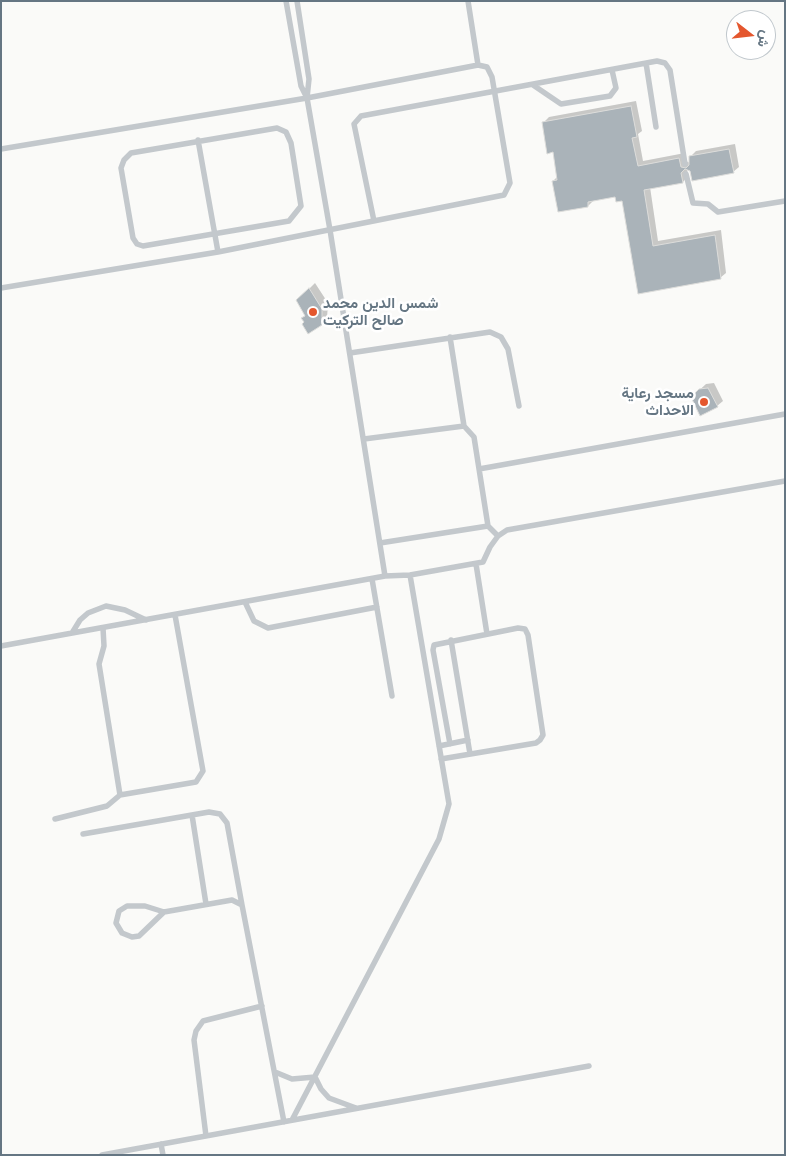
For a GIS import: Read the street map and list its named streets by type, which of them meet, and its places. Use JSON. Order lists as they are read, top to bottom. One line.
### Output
{"places":["شمس الدين محمد صالح التركيت","مسجد رعاية الاحداث"],"north":"right"}
